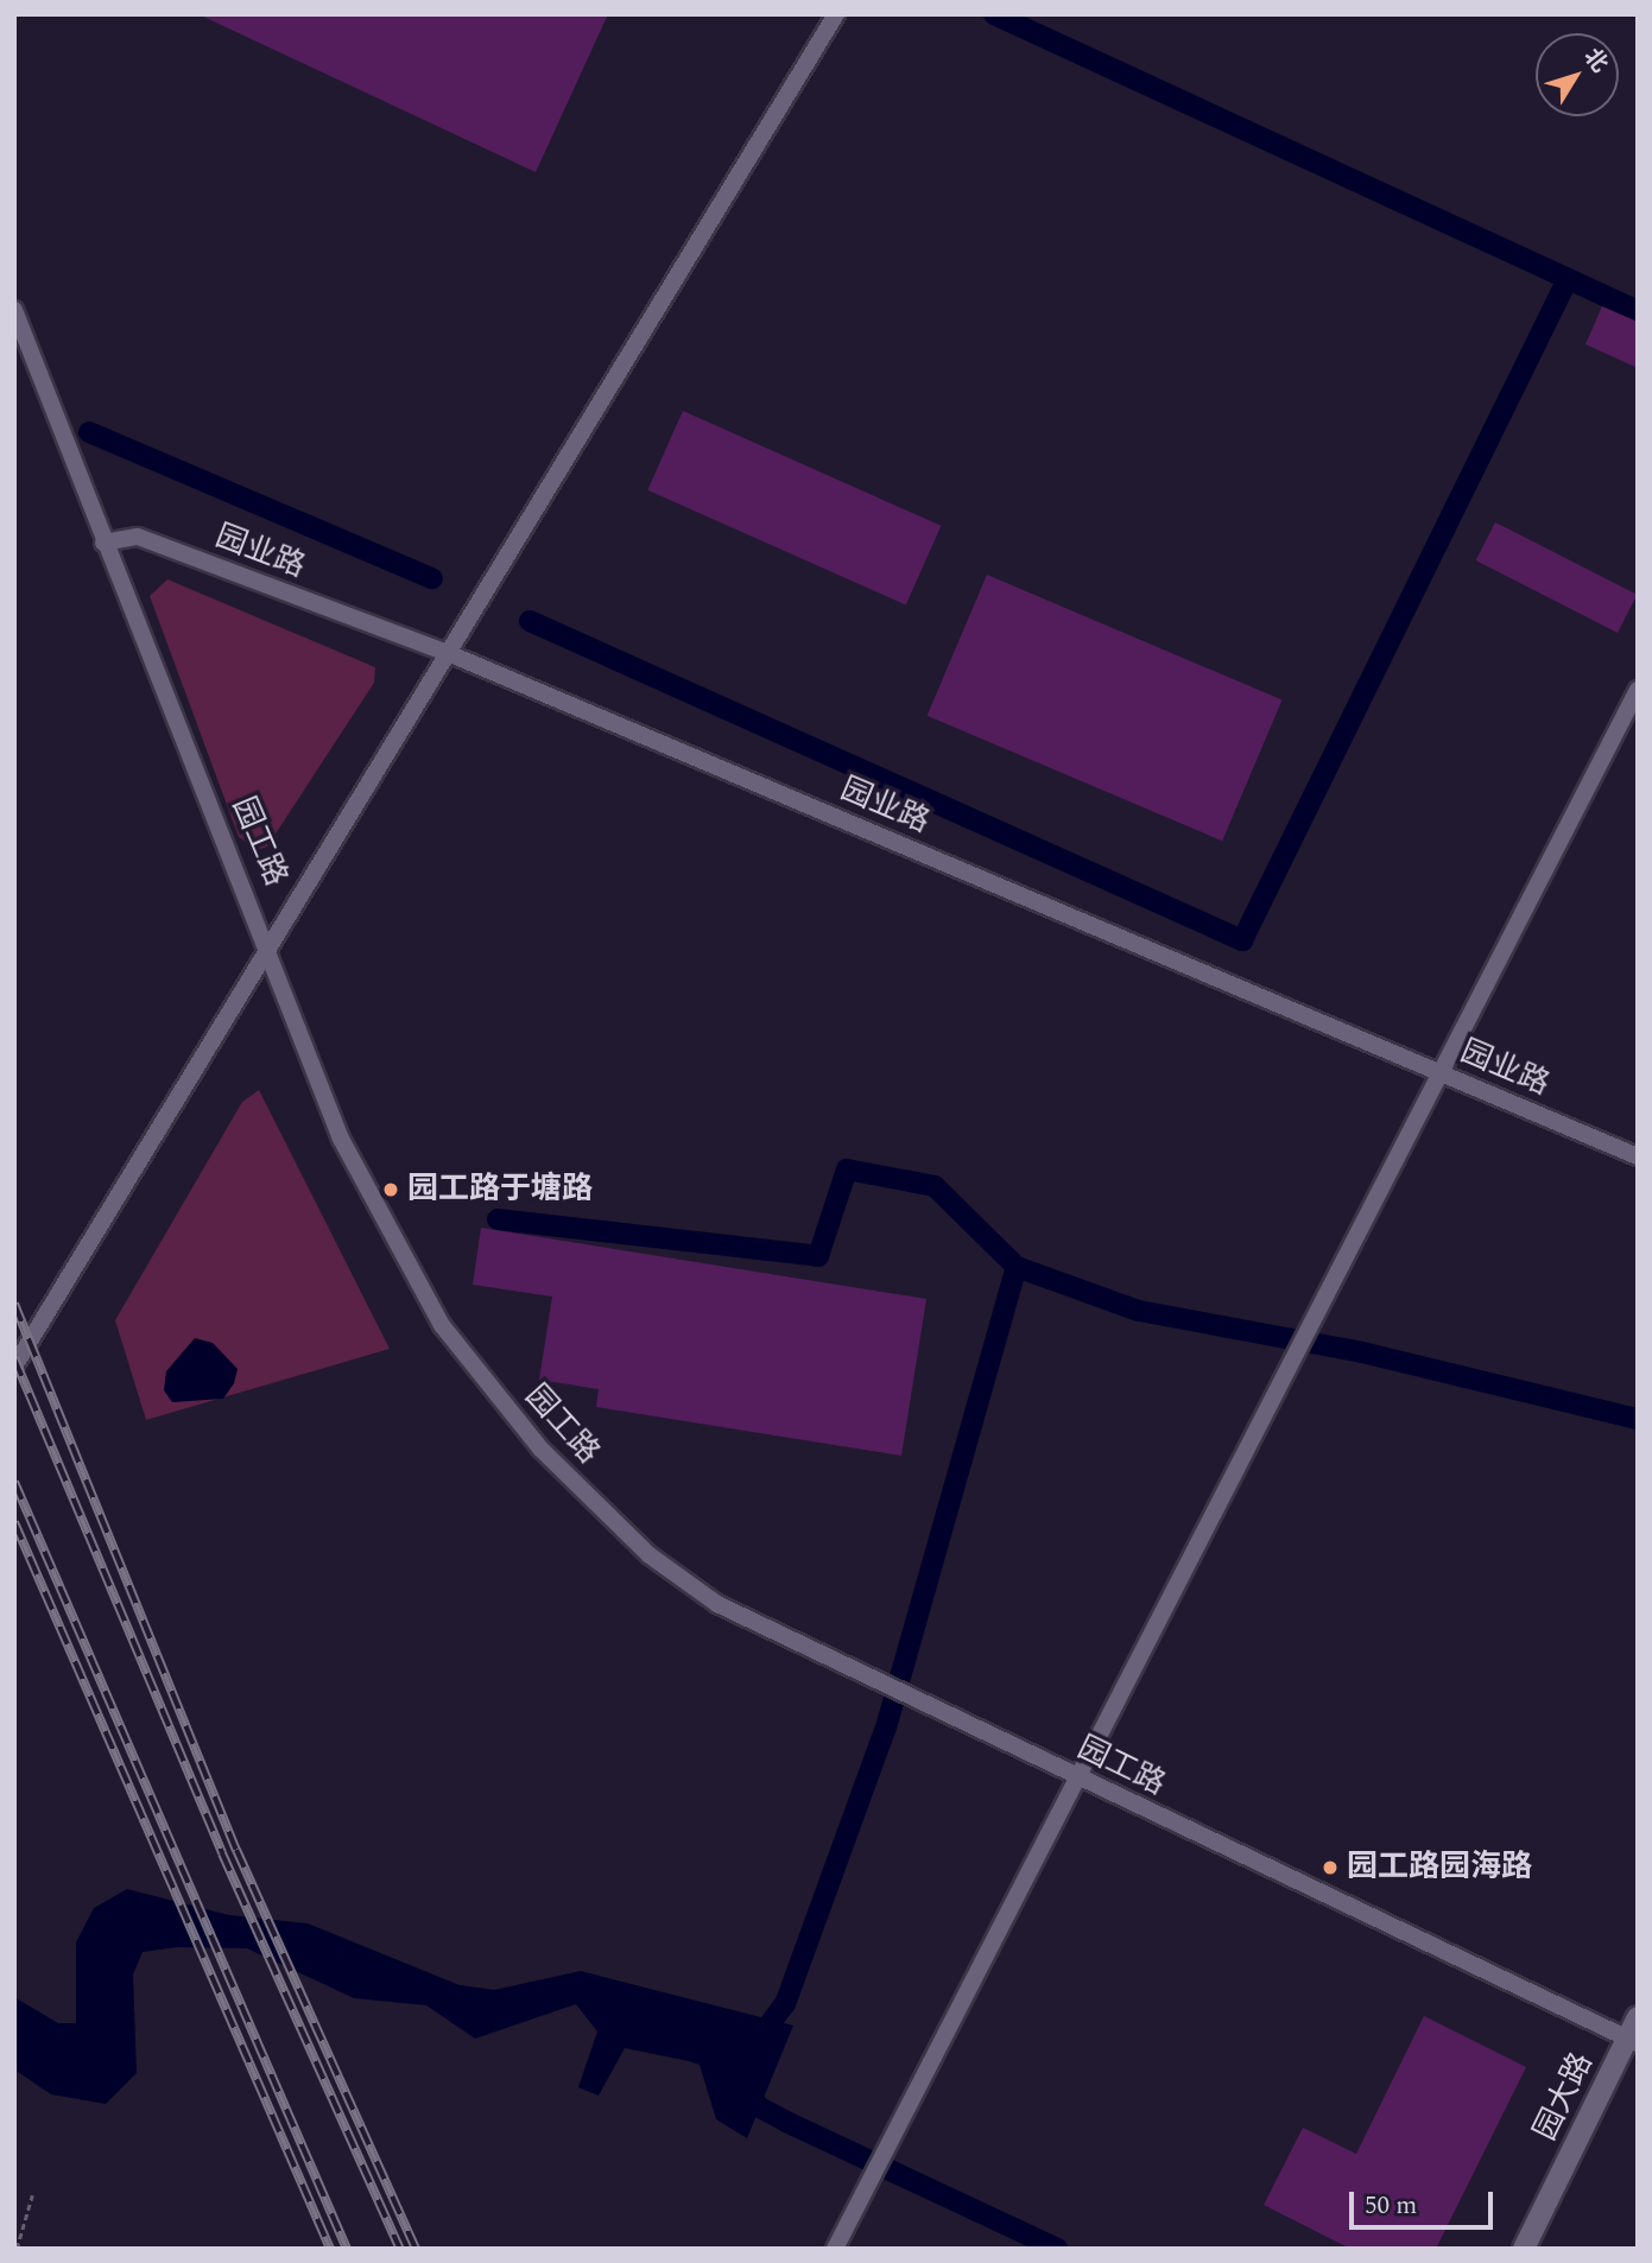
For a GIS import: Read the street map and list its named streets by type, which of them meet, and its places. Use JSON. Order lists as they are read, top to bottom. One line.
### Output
{"streets":{"street":["园业路","园工路","园大路"]},"crossings":[["园业路","园工路"],["园工路","园大路"]],"places":["园工路于塘路","园工路园海路"],"scale_bar":"50 m","north":"top right"}
